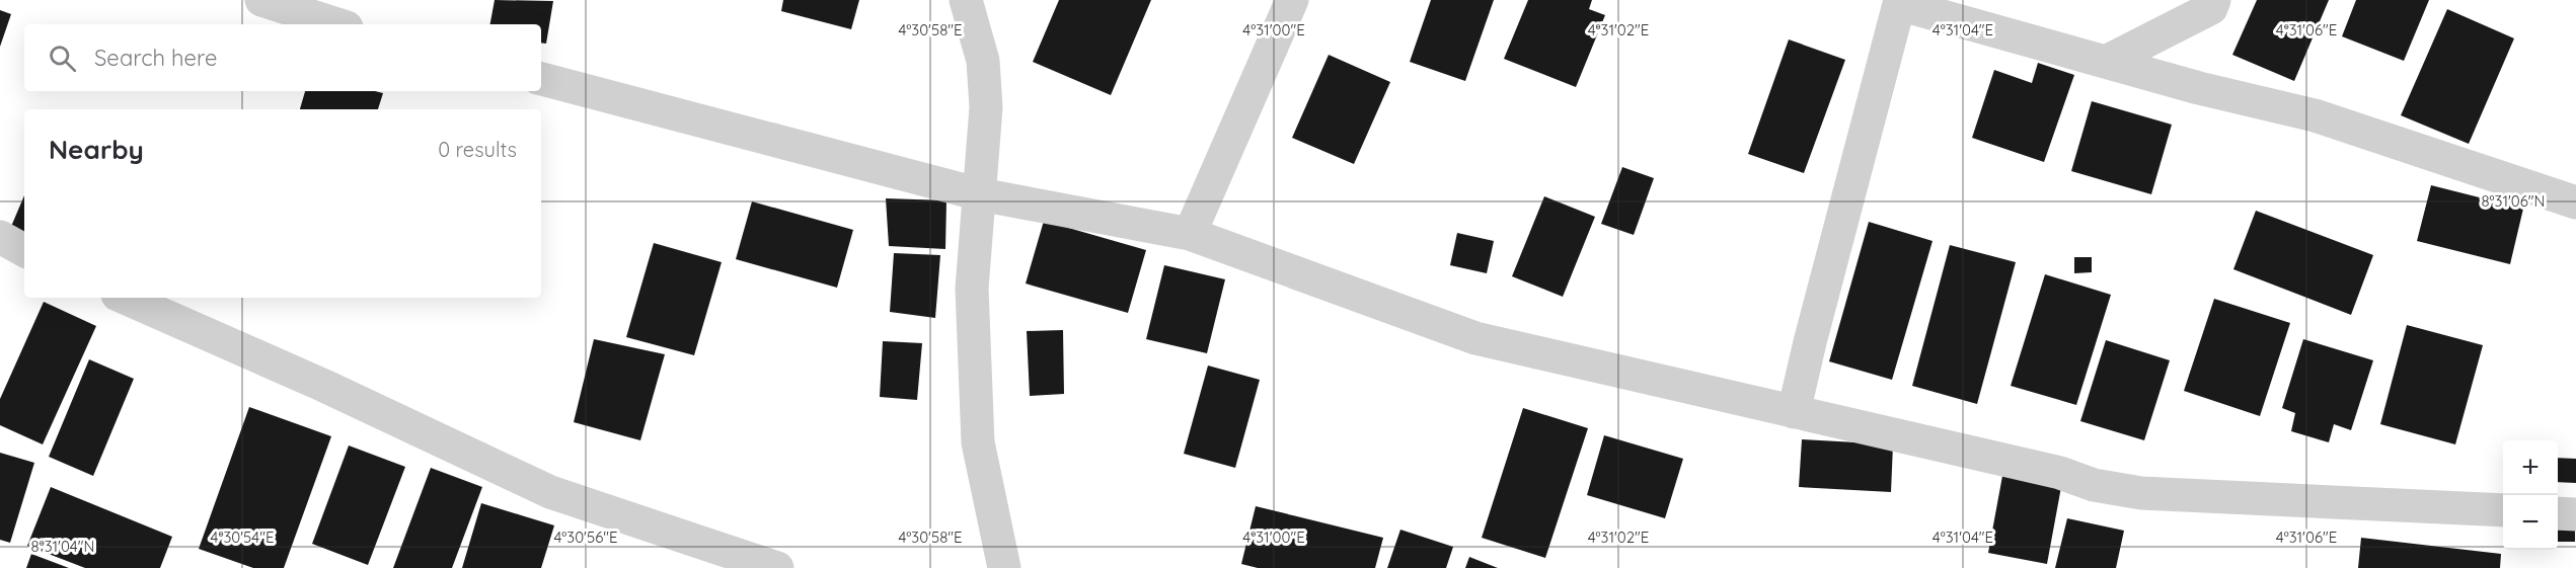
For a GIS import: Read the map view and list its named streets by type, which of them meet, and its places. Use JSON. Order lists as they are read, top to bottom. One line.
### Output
{"page":{"search":"Search here","heading":["Nearby","0 results"],"map_buttons":["+","−"]},"coordinates":["4°30'58\"E","4°31'00\"E","4°31'02\"E","4°31'04\"E","4°31'06\"E","8°31'06\"N","4°30'54\"E","4°30'56\"E","8°31'04\"N"]}
